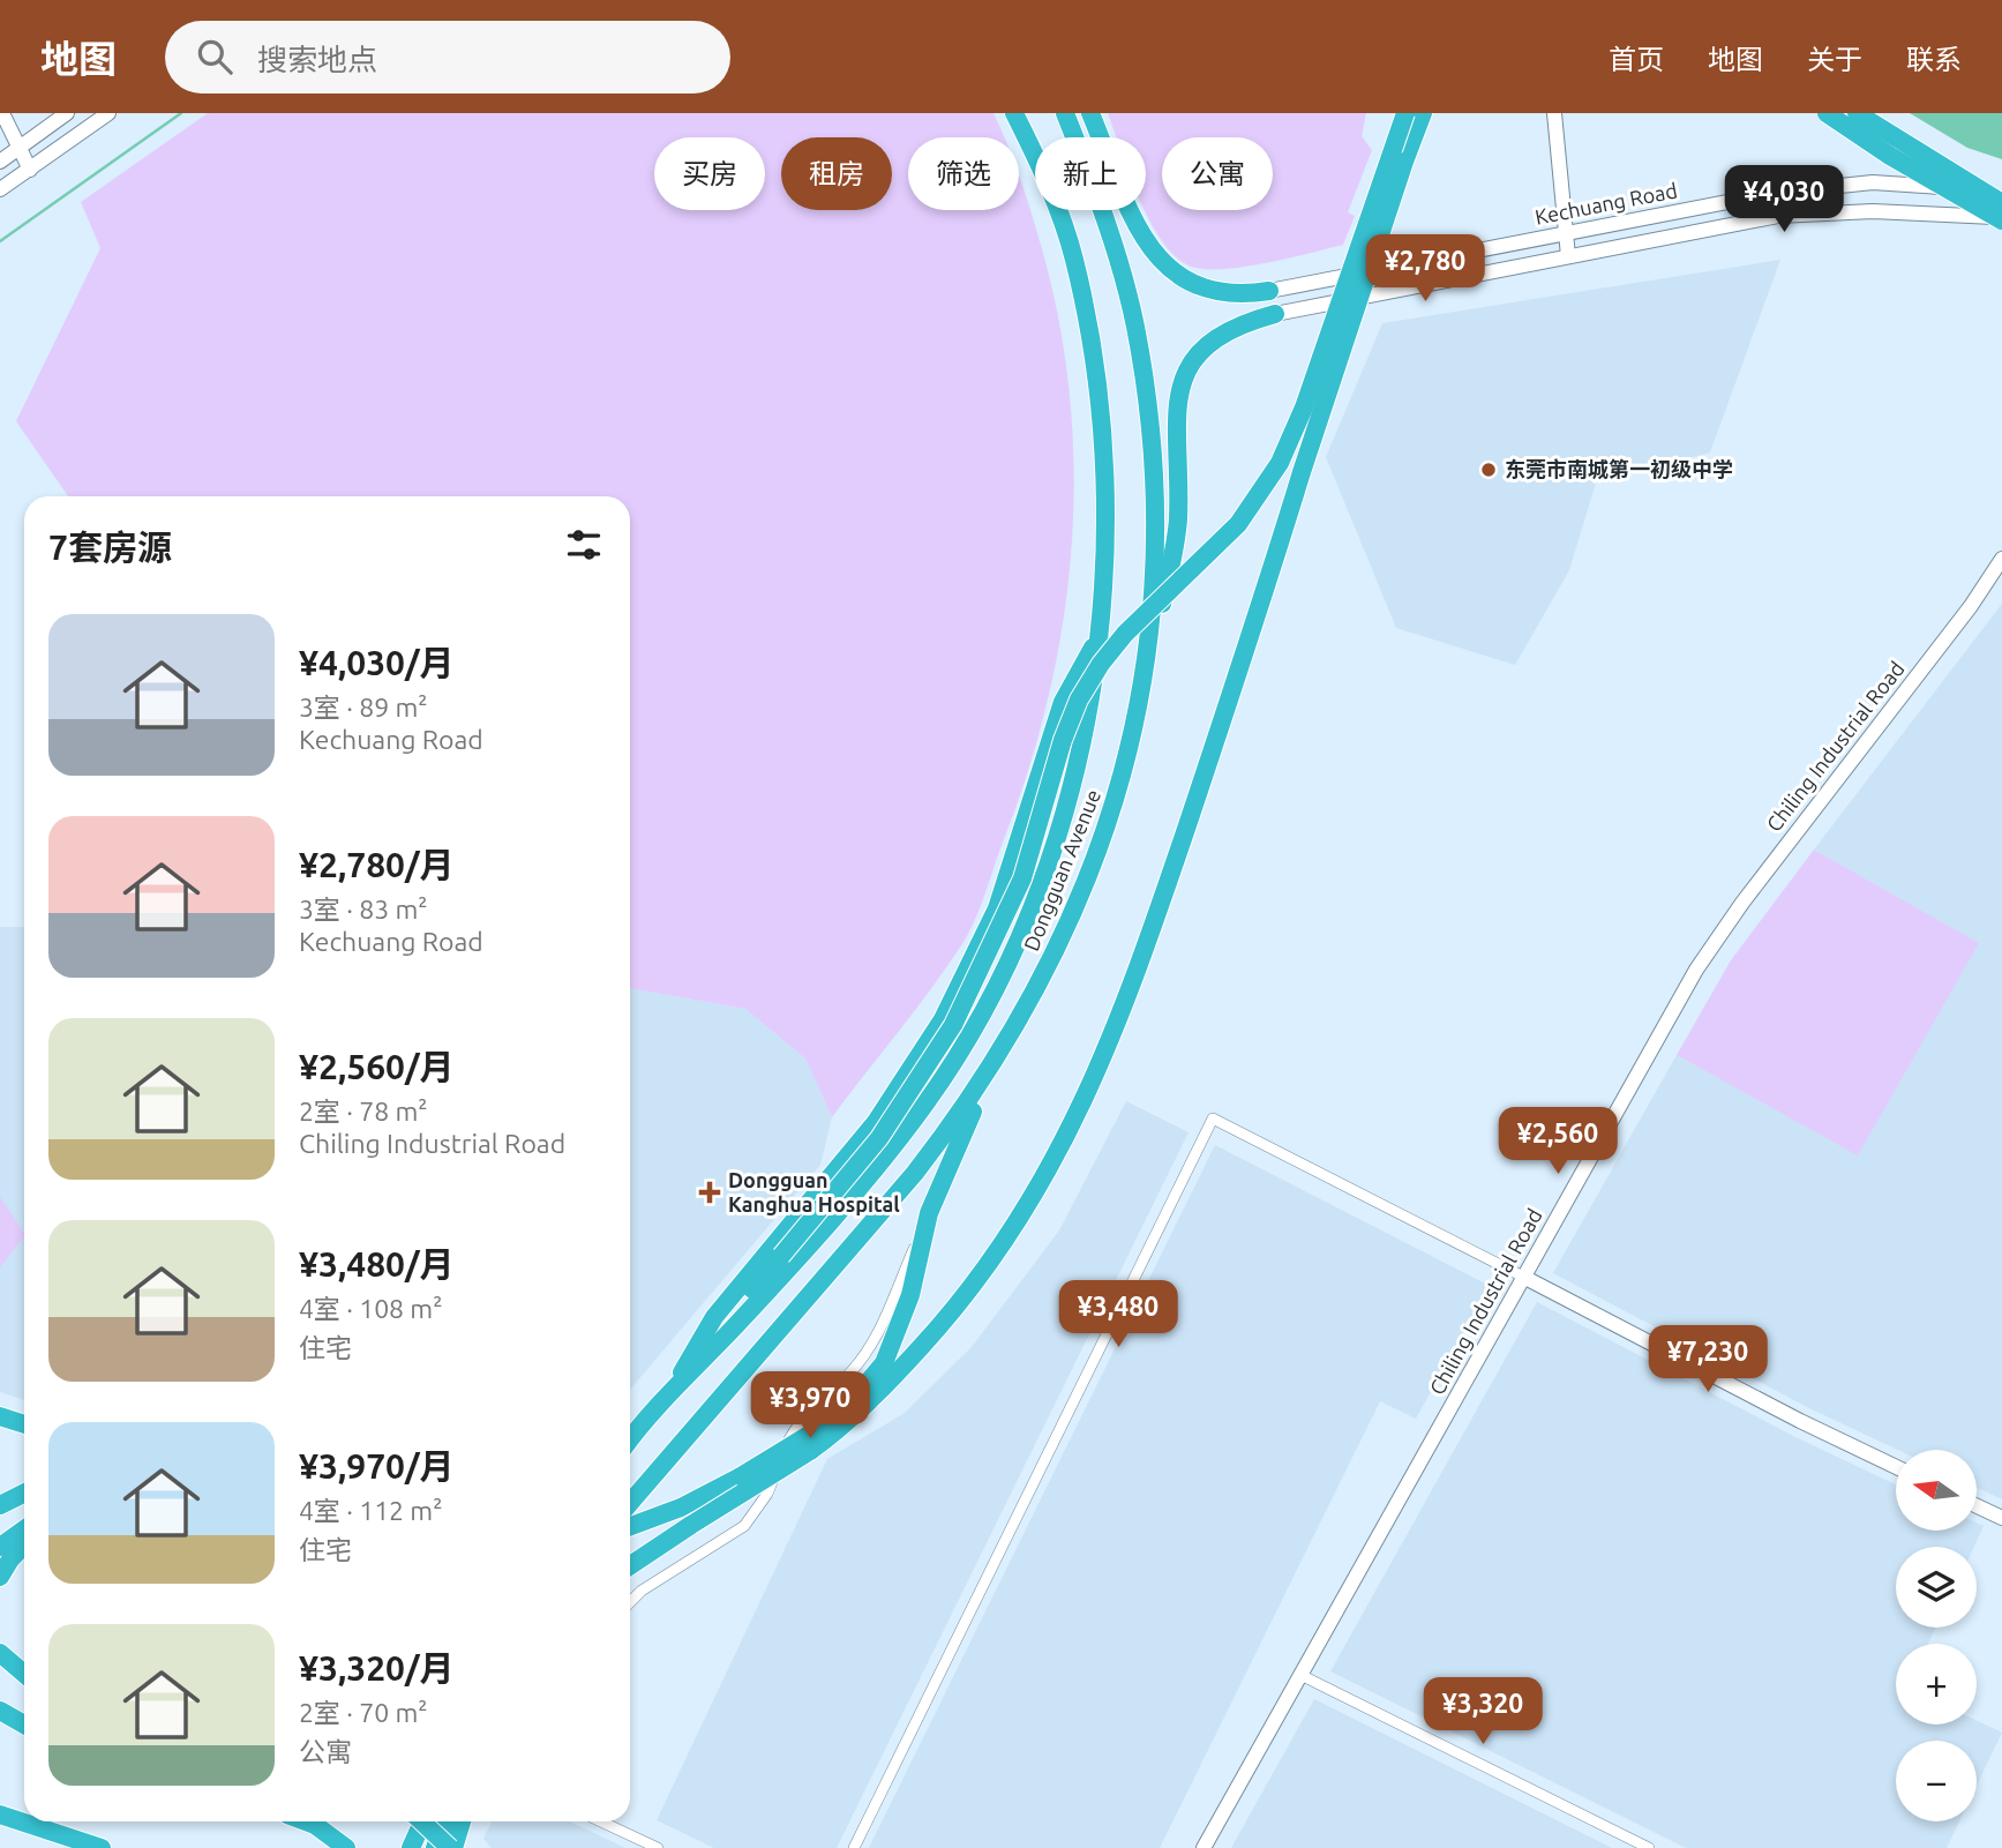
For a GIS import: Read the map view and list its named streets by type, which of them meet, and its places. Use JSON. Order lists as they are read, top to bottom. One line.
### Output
{"streets":{"highway":["Dongguan Avenue"],"street":["Kechuang Road","Chiling Industrial Road"]},"places":{"other":["东莞市南城第一初级中学"],"health":["Dongguan Kanghua Hospital"]},"north":"left","page":{"header":"地图","search":"搜索地点","nav":["首页","地图","关于","联系"],"chip":["买房","租房","筛选","新上","公寓"],"price":["¥4,030","¥2,780","¥2,560","¥3,480","¥7,230","¥3,970","¥3,320"],"heading":"7套房源","list":[{"name":"¥4,030/月","note":"3室 · 89 m² · Kechuang Road"},{"name":"¥2,780/月","note":"3室 · 83 m² · Kechuang Road"},{"name":"¥2,560/月","note":"2室 · 78 m² · Chiling Industrial Road"},{"name":"¥3,480/月","note":"4室 · 108 m² · 住宅"},{"name":"¥3,970/月","note":"4室 · 112 m² · 住宅"},{"name":"¥3,320/月","note":"2室 · 70 m² · 公寓"}],"map_buttons":["+","−"]}}
